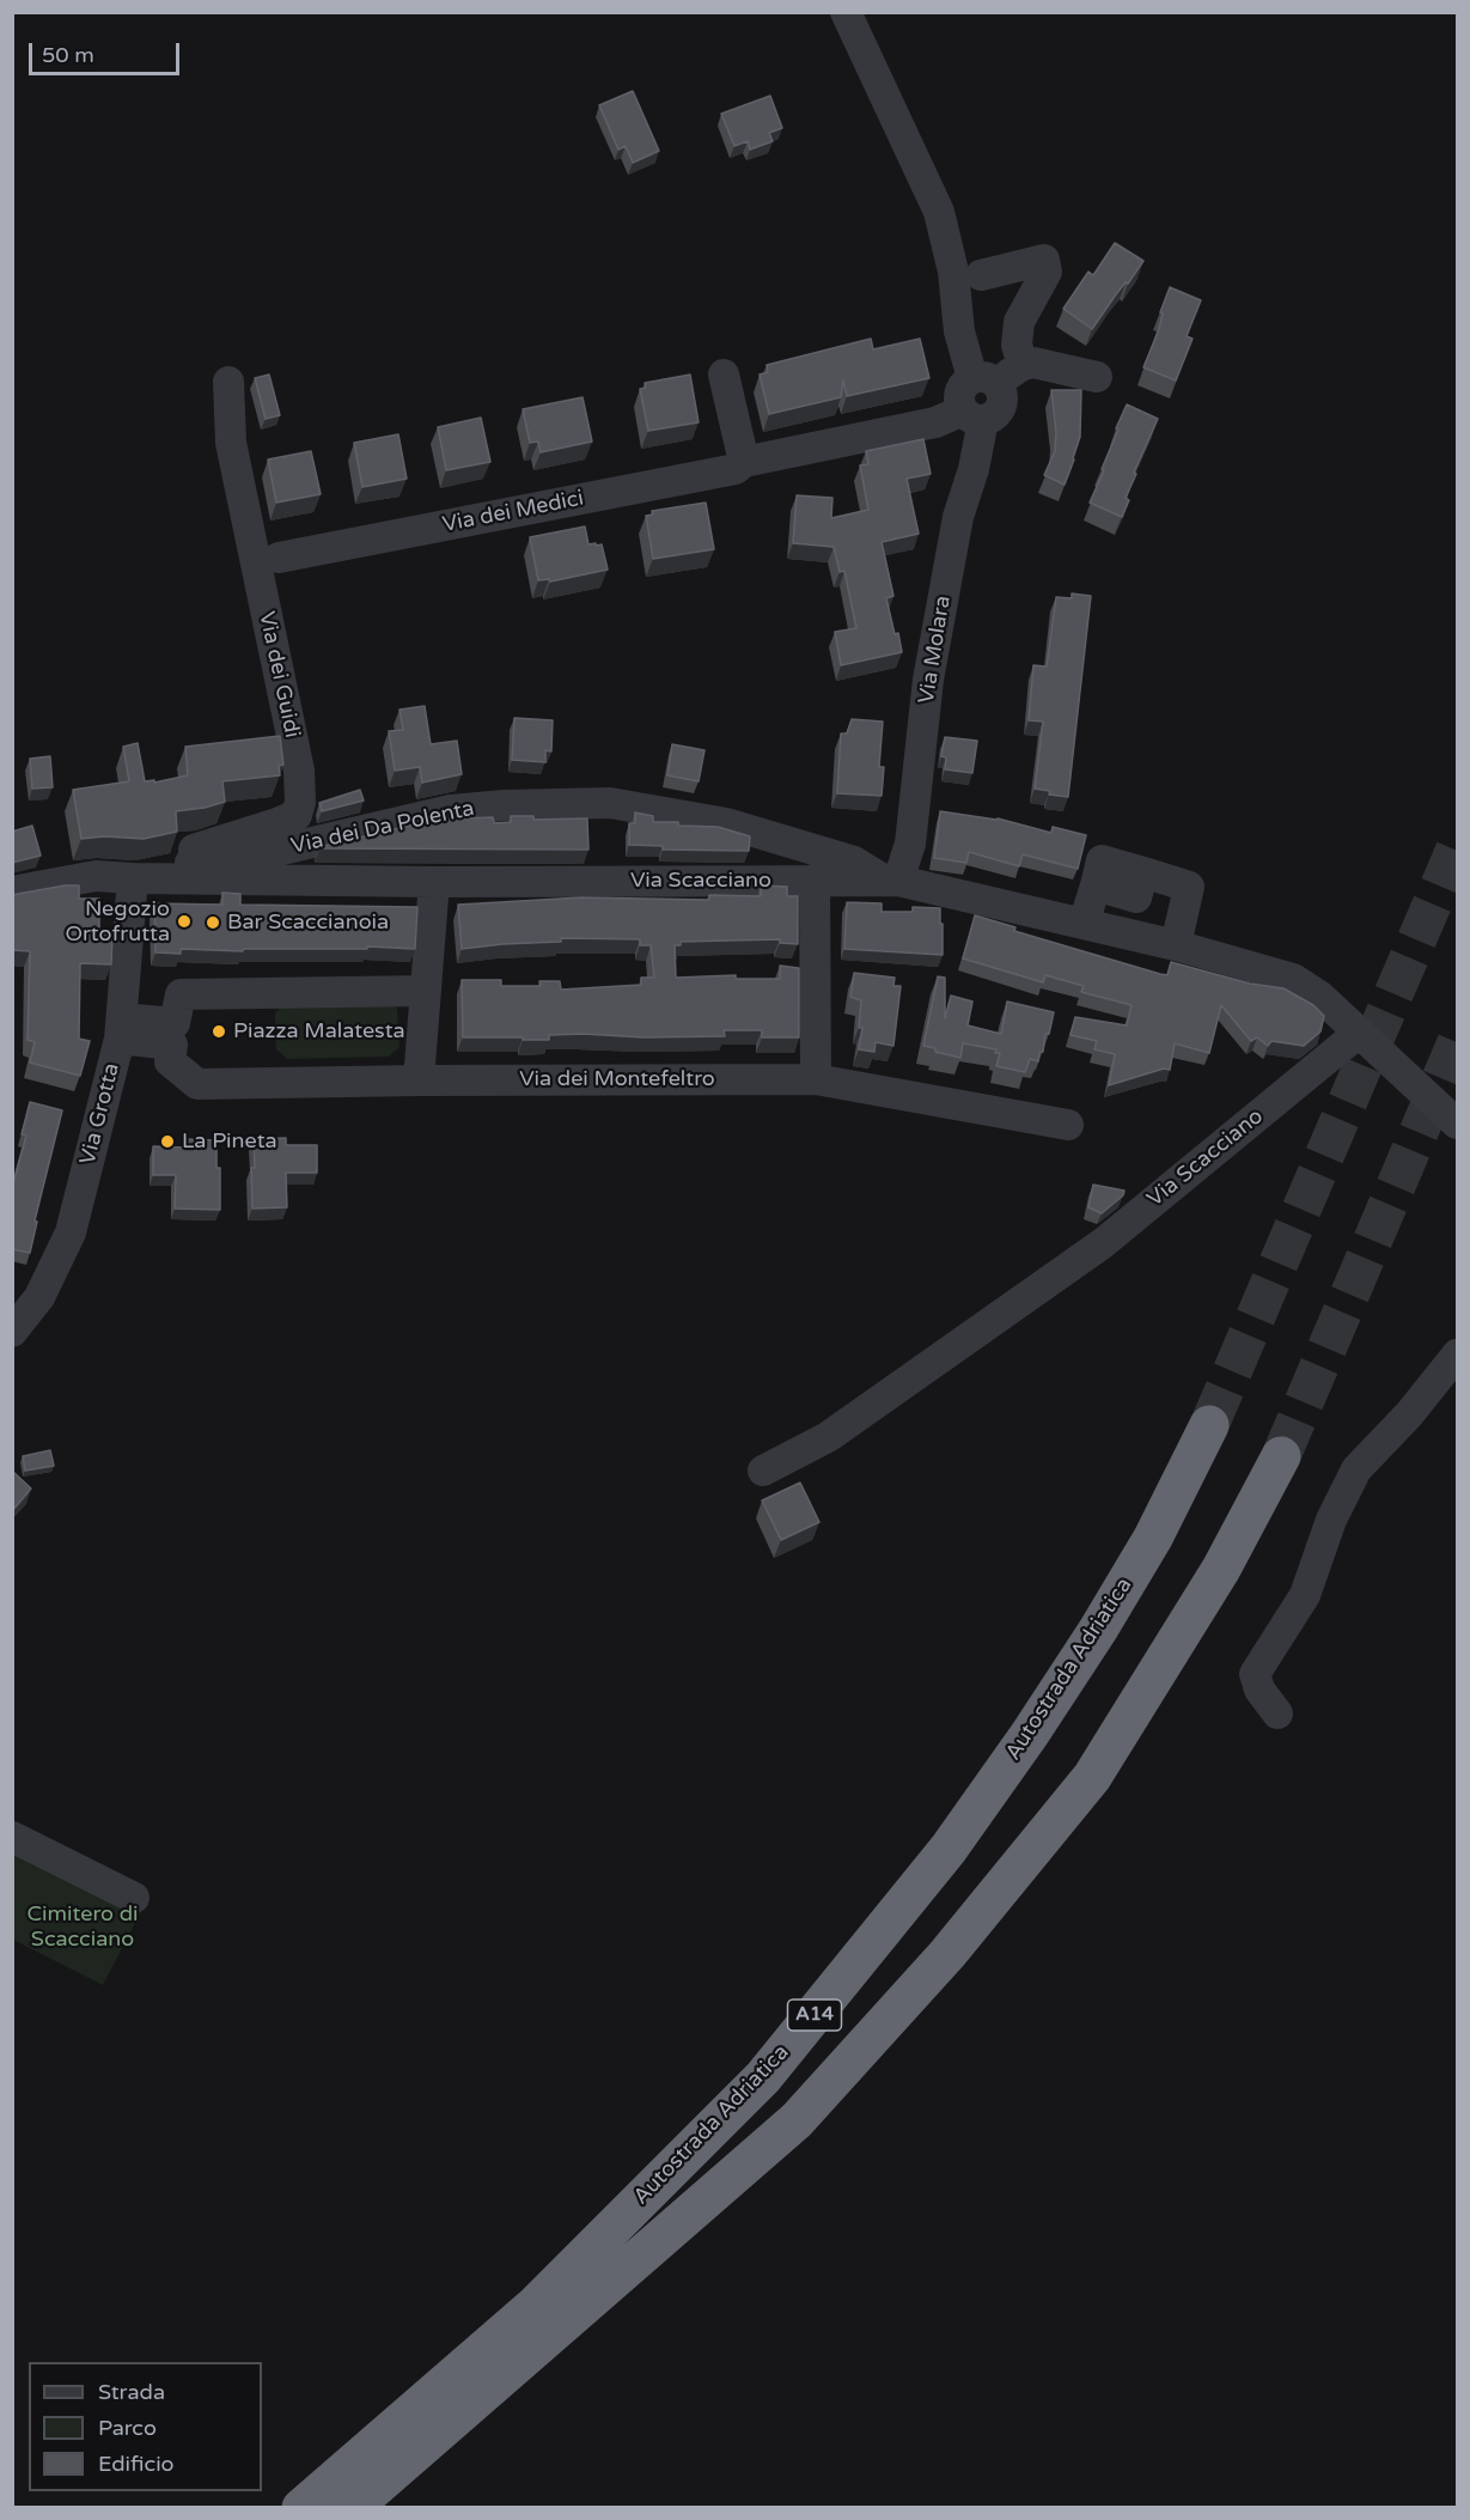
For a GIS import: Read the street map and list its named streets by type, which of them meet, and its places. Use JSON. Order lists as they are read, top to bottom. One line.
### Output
{"streets":{"highway":["Autostrada Adriatica","A14"],"street":["Via dei Medici","Via Molara","Via dei Guidi","Via dei Da Polenta","Via Scacciano","Via dei Montefeltro","Via Grotta"]},"crossings":[["Via dei Medici","Via Molara"],["Via Molara","Via dei Da Polenta"],["Via Molara","Via Scacciano"],["Via dei Guidi","Via dei Da Polenta"],["Via dei Guidi","Via Scacciano"],["Via dei Guidi","Via Grotta"],["Via dei Da Polenta","Via Scacciano"],["Via dei Da Polenta","Via Grotta"],["Via Scacciano","Via Grotta"]],"parks":["Cimitero di Scacciano"],"places":["Negozio Ortofrutta","Bar Scaccianoia","Piazza Malatesta","La Pineta"],"legend":["Strada","Parco","Edificio"],"scale_bar":"50 m"}
